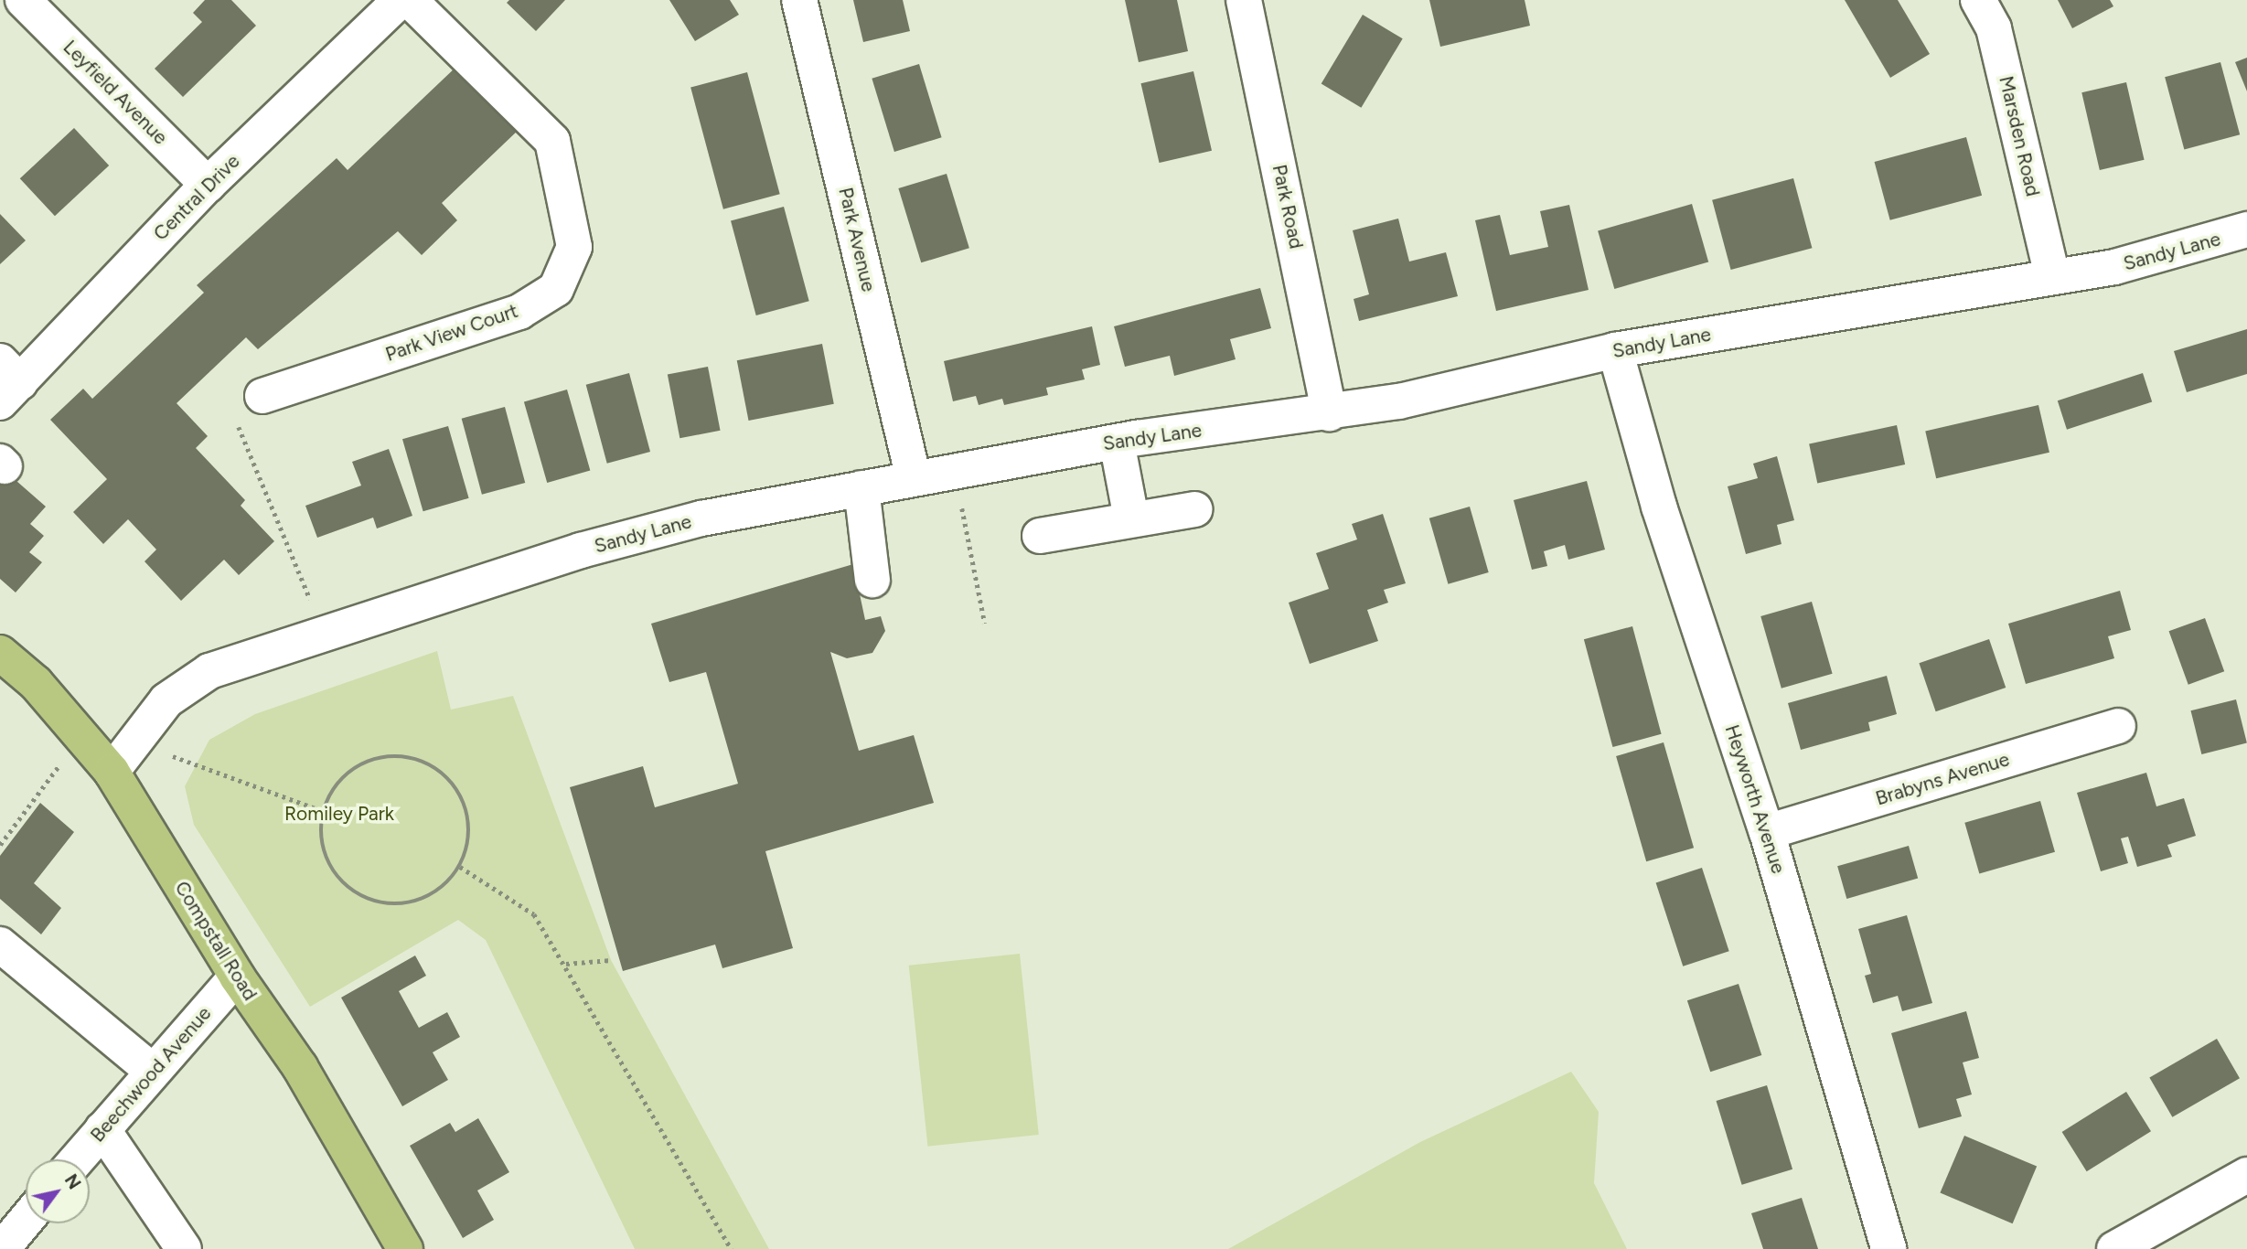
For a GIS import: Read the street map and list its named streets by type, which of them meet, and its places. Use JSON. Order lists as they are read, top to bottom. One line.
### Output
{"streets":{"main road":["Compstall Road"],"street":["Leyfield Avenue","Marsden Road","Central Drive","Park Road","Park Avenue","Sandy Lane","Park View Court","Brabyns Avenue","Heyworth Avenue","Beechwood Avenue"]},"crossings":[["Leyfield Avenue","Central Drive"],["Marsden Road","Sandy Lane"],["Park Road","Sandy Lane"],["Park Avenue","Sandy Lane"],["Sandy Lane","Heyworth Avenue"],["Sandy Lane","Compstall Road"],["Brabyns Avenue","Heyworth Avenue"],["Compstall Road","Beechwood Avenue"]],"parks":["Romiley Park"],"north":"top right"}
